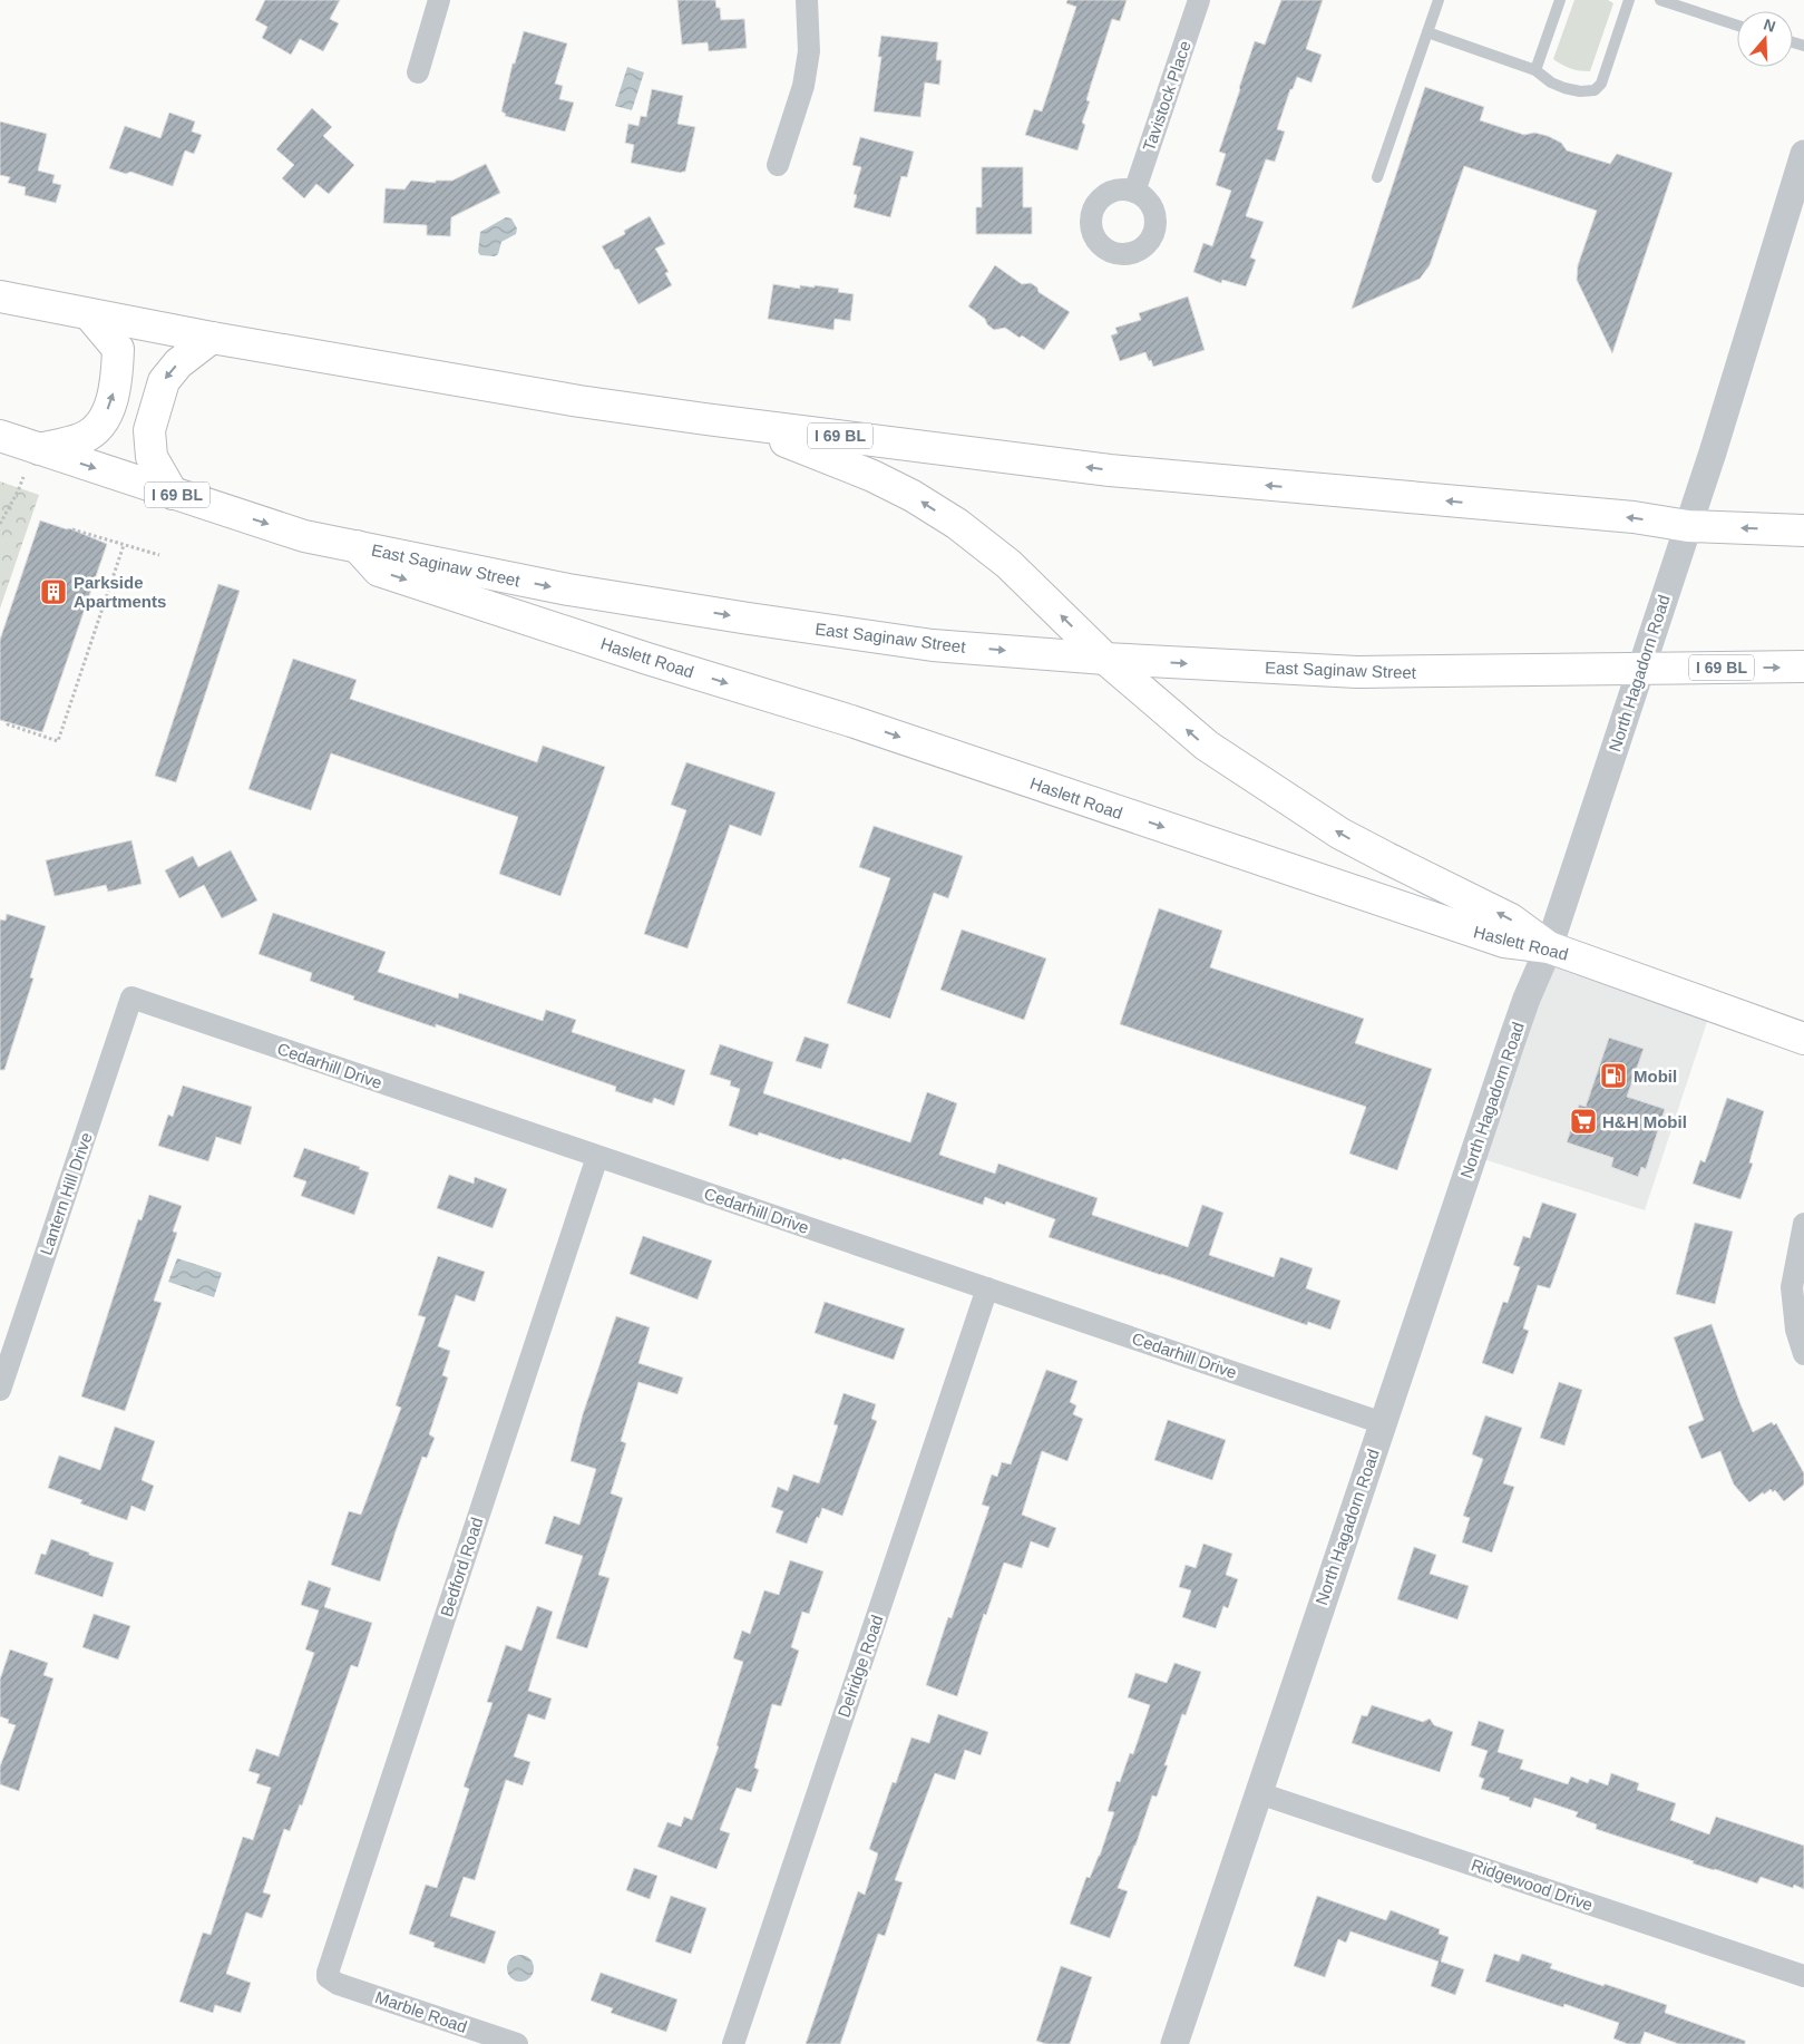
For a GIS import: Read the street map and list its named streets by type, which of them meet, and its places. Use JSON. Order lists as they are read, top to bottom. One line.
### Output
{"streets":{"main road":["I 69 BL","East Saginaw Street","Haslett Road"],"street":["Tavistock Place","North Hagadorn Road","Cedarhill Drive","Lantern Hill Drive","Bedford Road","Delridge Road","Ridgewood Drive","Marble Road"]},"crossings":[["I 69 BL","North Hagadorn Road"],["East Saginaw Street","Haslett Road"],["East Saginaw Street","North Hagadorn Road"],["Haslett Road","North Hagadorn Road"],["North Hagadorn Road","Cedarhill Drive"],["North Hagadorn Road","Ridgewood Drive"],["Cedarhill Drive","Lantern Hill Drive"],["Cedarhill Drive","Bedford Road"],["Cedarhill Drive","Delridge Road"],["Bedford Road","Marble Road"]],"places":{"building":["Parkside Apartments"],"fuel station":["Mobil"],"supermarket":["H&H Mobil"]},"north":"top"}
